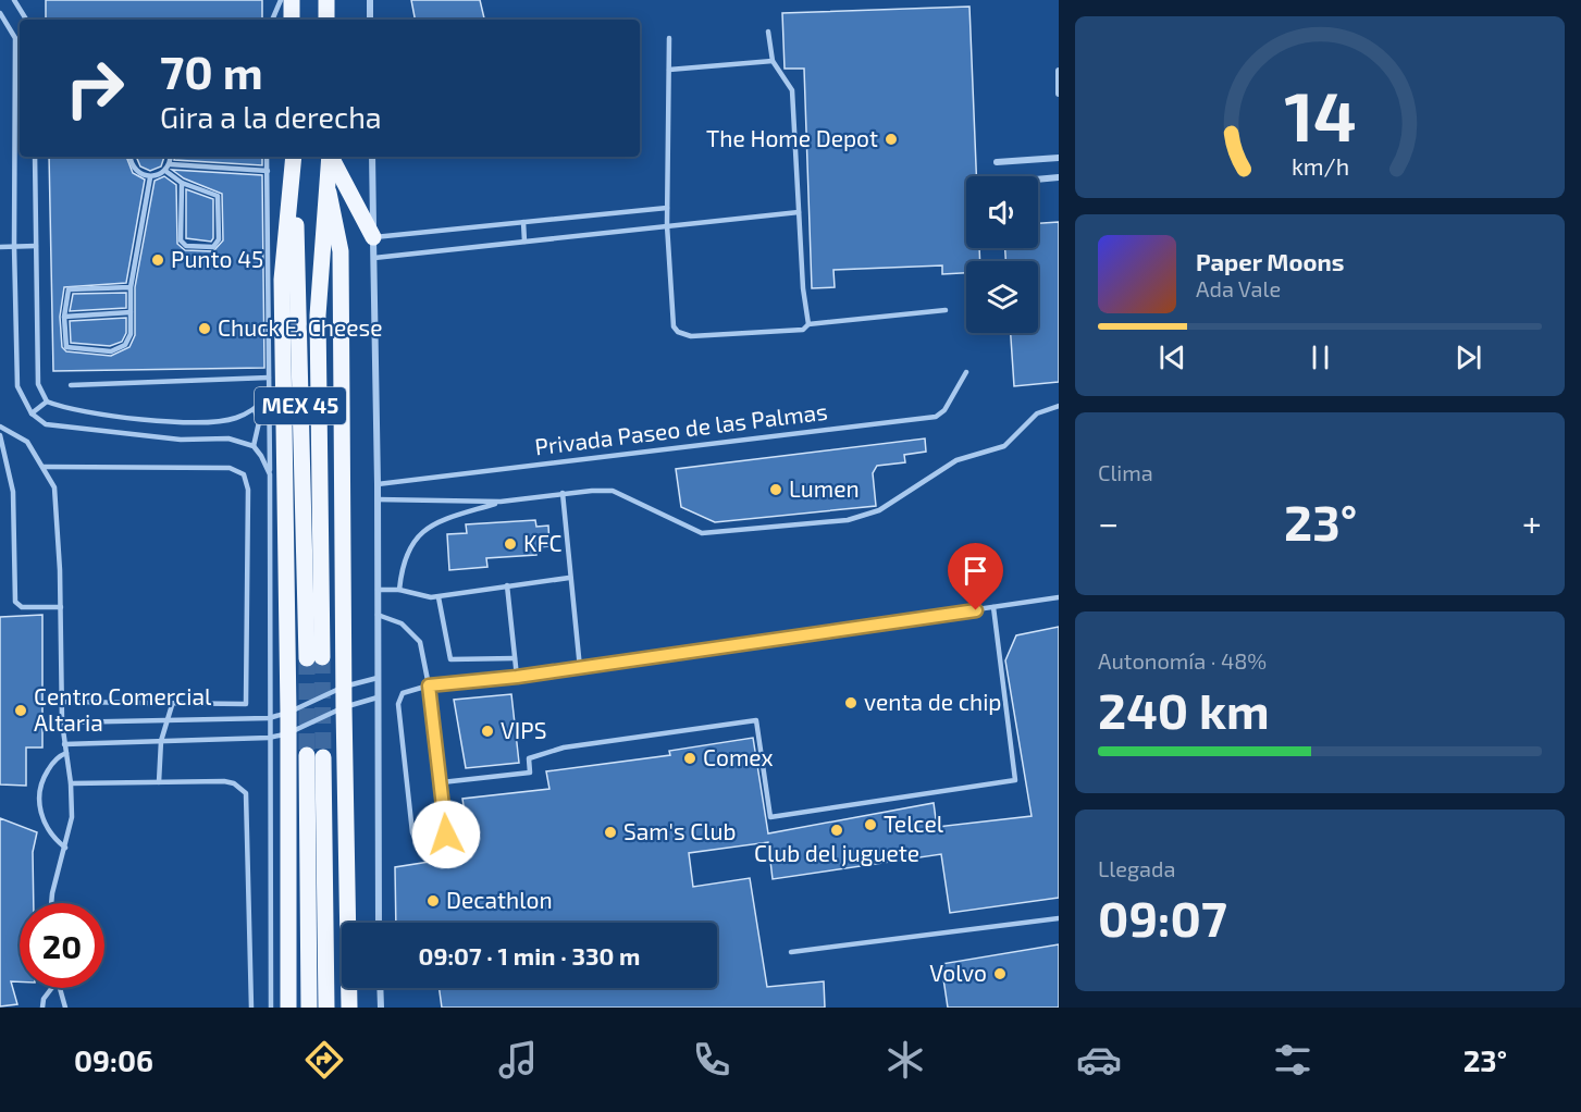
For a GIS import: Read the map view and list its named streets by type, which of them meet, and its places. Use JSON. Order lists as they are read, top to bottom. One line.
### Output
{"streets":{"main road":["MEX 45"],"lane":["Privada Paseo de las Palmas"]},"places":["The Home Depot","Punto 45","Chuck E. Cheese","Lumen","KFC","venta de chip","Centro Comercial Altaria","VIPS","Comex","Telcel","Club del juguete","Sam's Club","Decathlon","Volvo"],"page":{"turn":["70 m","Gira a la derecha"],"song":["Paper Moons","Ada Vale"],"tile":["Clima",["Autonomía · 48%","240 km"],["Llegada","09:07"]],"heat":["−","23°","+"],"limit":"20","trip":"09:07 · 1 min · 330 m","tabs":["09:06","23°"],"gauge":["14","km/h"]}}
